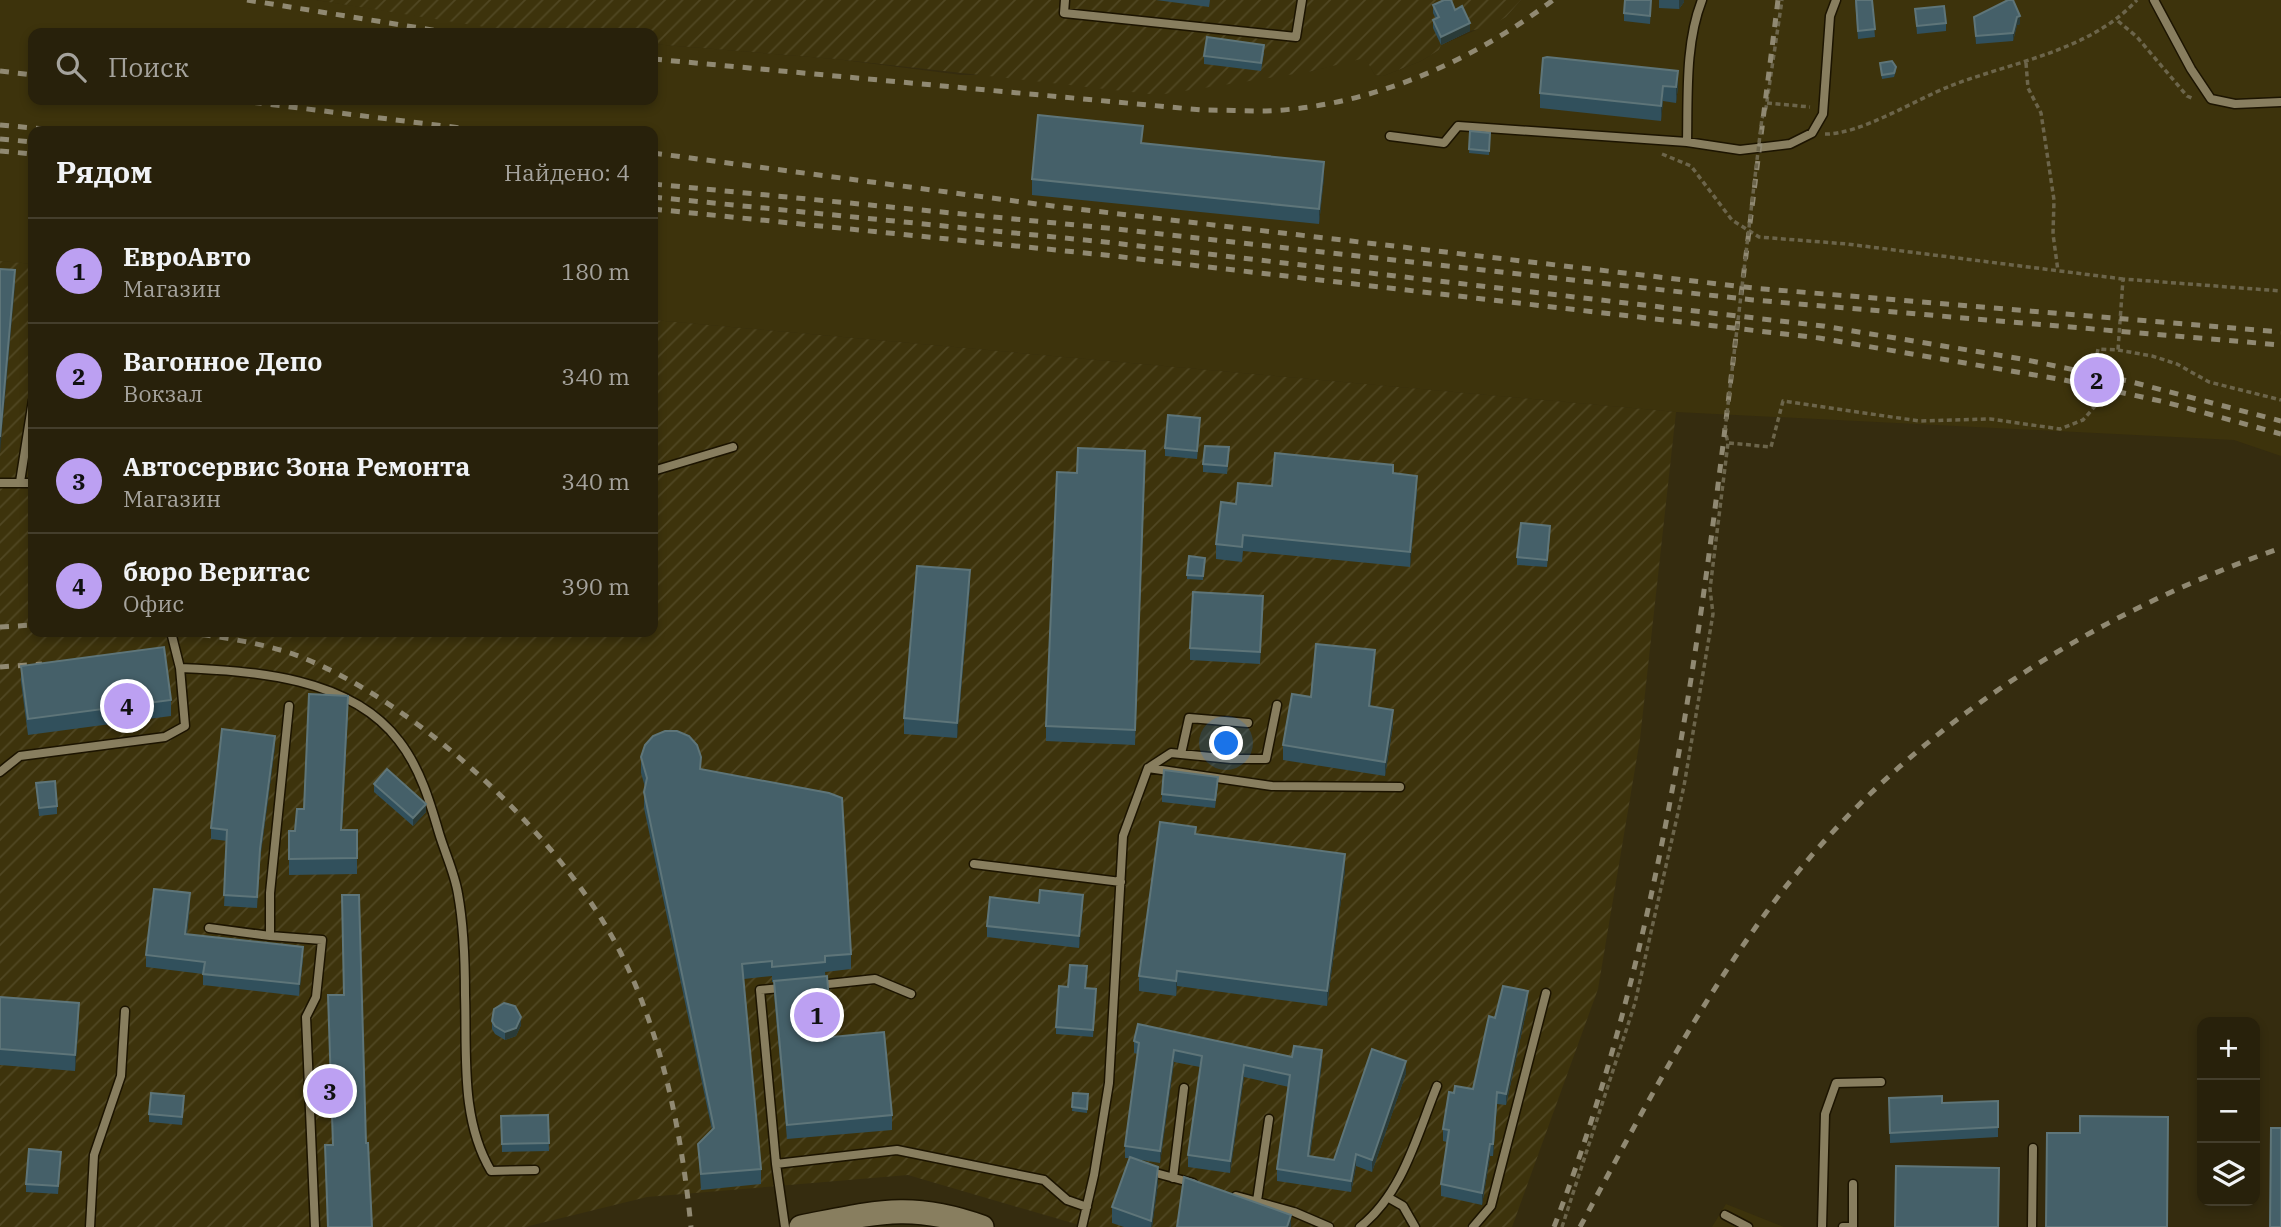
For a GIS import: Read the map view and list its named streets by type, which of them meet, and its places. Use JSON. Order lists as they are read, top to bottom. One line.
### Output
{"page":{"search":"Поиск","heading":["Рядом","Найдено: 4"],"list":[{"mark":"1","name":"ЕвроАвто","note":"Магазин","value":"180 m"},{"mark":"2","name":"Вагонное Депо","note":"Вокзал","value":"340 m"},{"mark":"3","name":"Автосервис Зона Ремонта","note":"Магазин","value":"340 m"},{"mark":"4","name":"бюро Веритас","note":"Офис","value":"390 m"}],"pins":["2","4","1","3"],"map_buttons":["+","−"]}}
